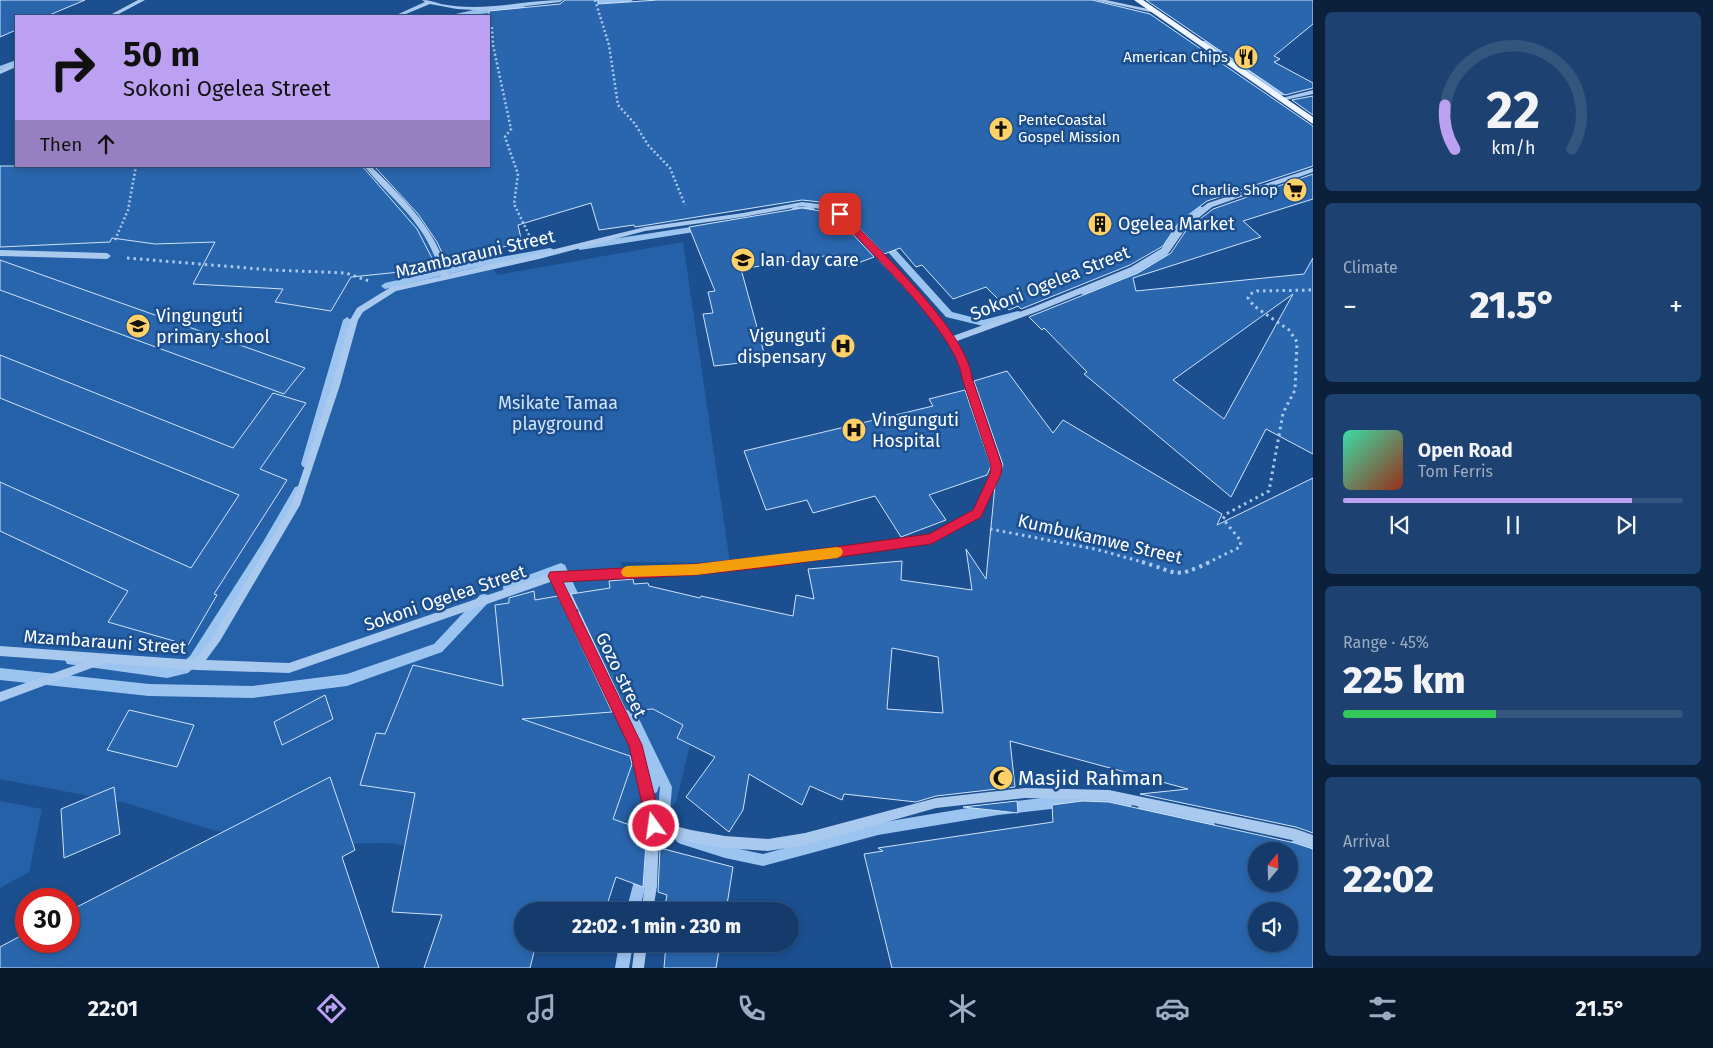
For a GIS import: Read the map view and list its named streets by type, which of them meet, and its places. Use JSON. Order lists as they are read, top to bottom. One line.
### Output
{"streets":{"street":["Mzambarauni Street","Sokoni Ogelea Street","Gozo street"],"path":["Kumbukamwe Street"]},"crossings":[["Mzambarauni Street","Sokoni Ogelea Street"],["Sokoni Ogelea Street","Kumbukamwe Street"],["Sokoni Ogelea Street","Gozo street"]],"parks":["Msikate Tamaa playground"],"places":{"restaurant":["American Chips"],"church":["PenteCoastal Gospel Mission"],"supermarket":["Charlie Shop"],"building":["Ogelea Market"],"school or university":["Ian day care","Vingunguti primary shool"],"hospital":["Vigunguti dispensary","Vingunguti Hospital"],"mosque":["Masjid Rahman"]},"north":"top","page":{"turn":["50 m","Sokoni Ogelea Street"],"then":"Then","tile":["Climate",["Range · 45%","225 km"],["Arrival","22:02"]],"heat":["−","21.5°","+"],"song":["Open Road","Tom Ferris"],"limit":"30","trip":"22:02 · 1 min · 230 m","tabs":["22:01","21.5°"],"gauge":["22","km/h"]}}
